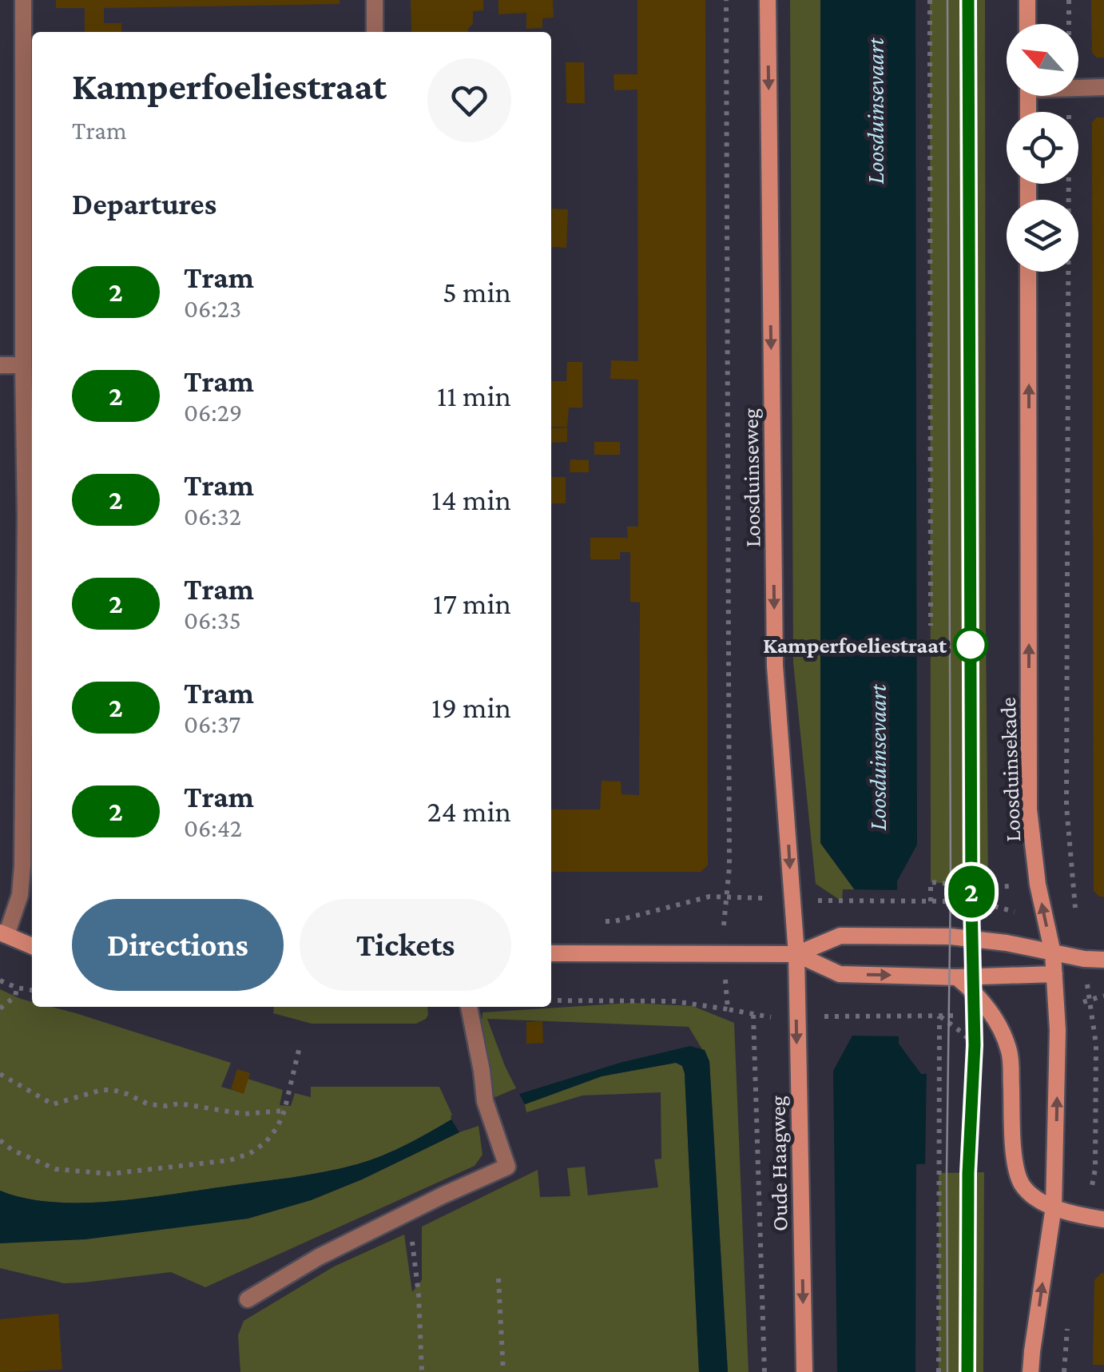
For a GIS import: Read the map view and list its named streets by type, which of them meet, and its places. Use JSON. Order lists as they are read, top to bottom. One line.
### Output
{"streets":{"main road":["Loosduinseweg","Loosduinsekade","Oude Haagweg"]},"crossings":[["Loosduinseweg","Oude Haagweg"]],"one_way":["Loosduinseweg","Loosduinsekade","Oude Haagweg"],"water":["Loosduinsevaart"],"places":["Kamperfoeliestraat"],"lines":["tram line 2"],"north":"top left","page":{"on_map":"2","heading":[["Kamperfoeliestraat","Tram"],"Departures"],"list":[{"mark":"2","name":"Tram","note":"06:23","value":"5 min"},{"mark":"2","name":"Tram","note":"06:29","value":"11 min"},{"mark":"2","name":"Tram","note":"06:32","value":"14 min"},{"mark":"2","name":"Tram","note":"06:35","value":"17 min"},{"mark":"2","name":"Tram","note":"06:37","value":"19 min"},{"mark":"2","name":"Tram","note":"06:42","value":"24 min"}],"buttons":["Directions","Tickets"]}}
